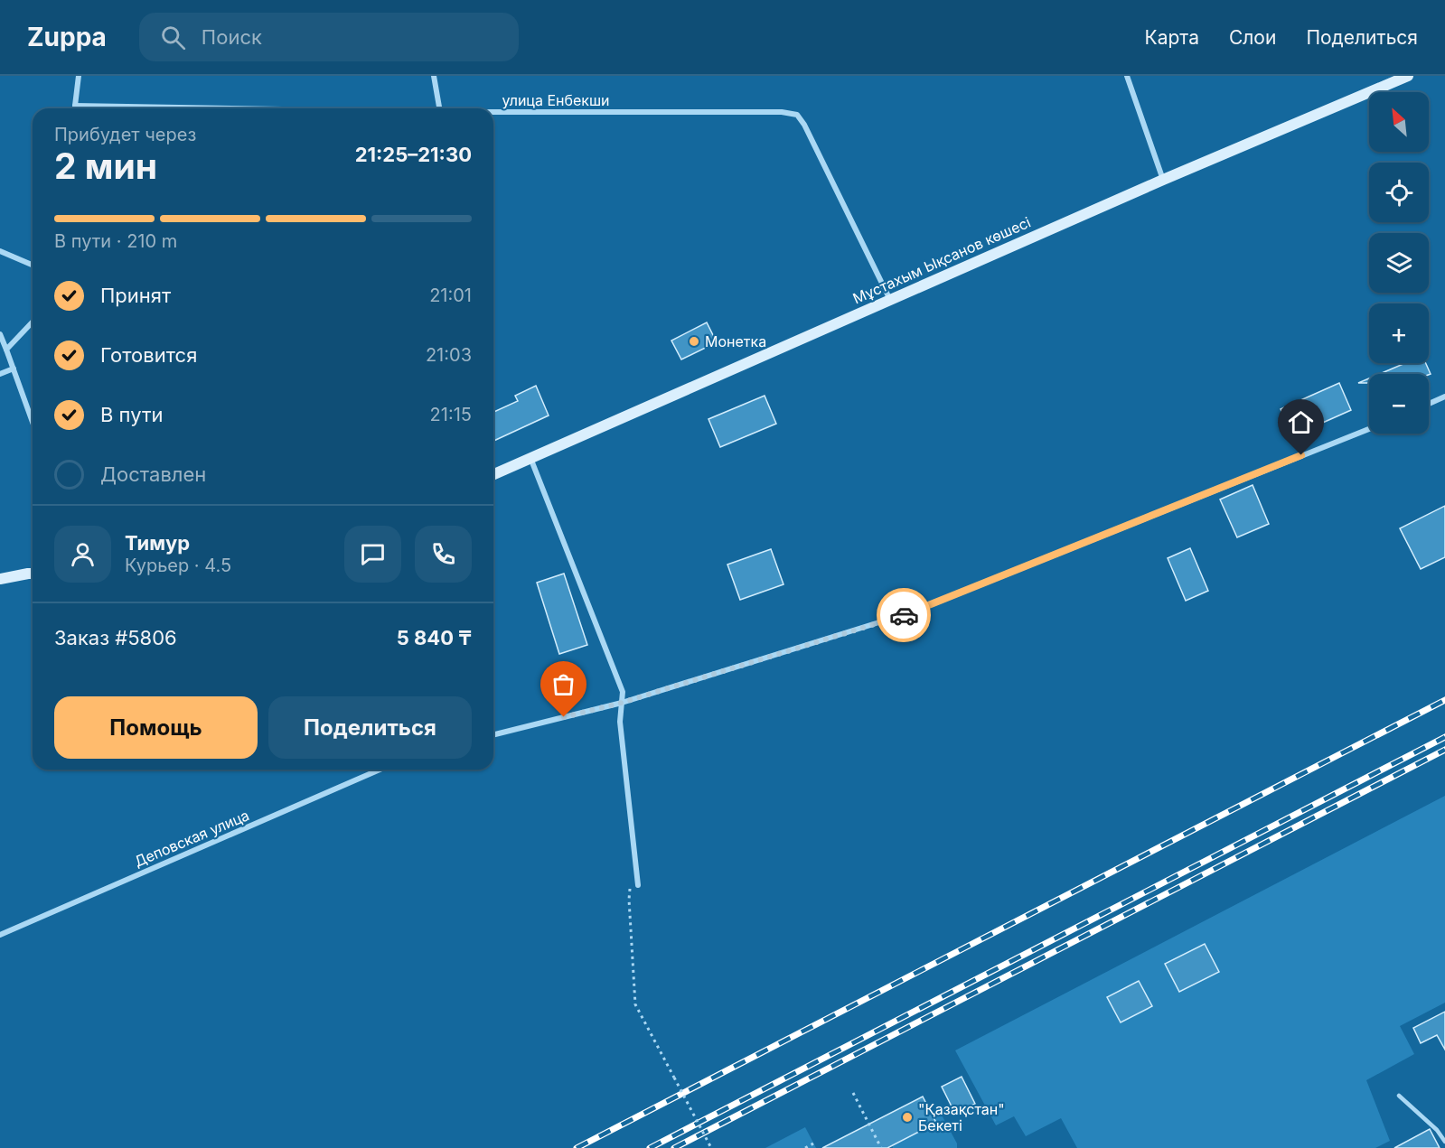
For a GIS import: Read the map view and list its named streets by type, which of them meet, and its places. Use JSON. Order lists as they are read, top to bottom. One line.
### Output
{"streets":{"main road":["Мұстахым Ықсанов көшесі"],"street":["улица Енбекши","Деповская улица"]},"crossings":[["улица Енбекши","Мұстахым Ықсанов көшесі"]],"places":["Монетка","\"Қазақстан\" Бекеті"],"north":"top left","page":{"header":"Zuppa","search":"Поиск","nav":["Карта","Слои","Поделиться"],"map_buttons":["+","−"],"heading":["2 мин","Прибудет через","21:25–21:30"],"panel":["Тимур","Курьер · 4.5","Заказ #5806","5 840 ₸"],"bar":"В пути · 210 m","list":[["Принят","21:01"],["Готовится","21:03"],["В пути","21:15"],"Доставлен"],"buttons":["Помощь","Поделиться"]}}
